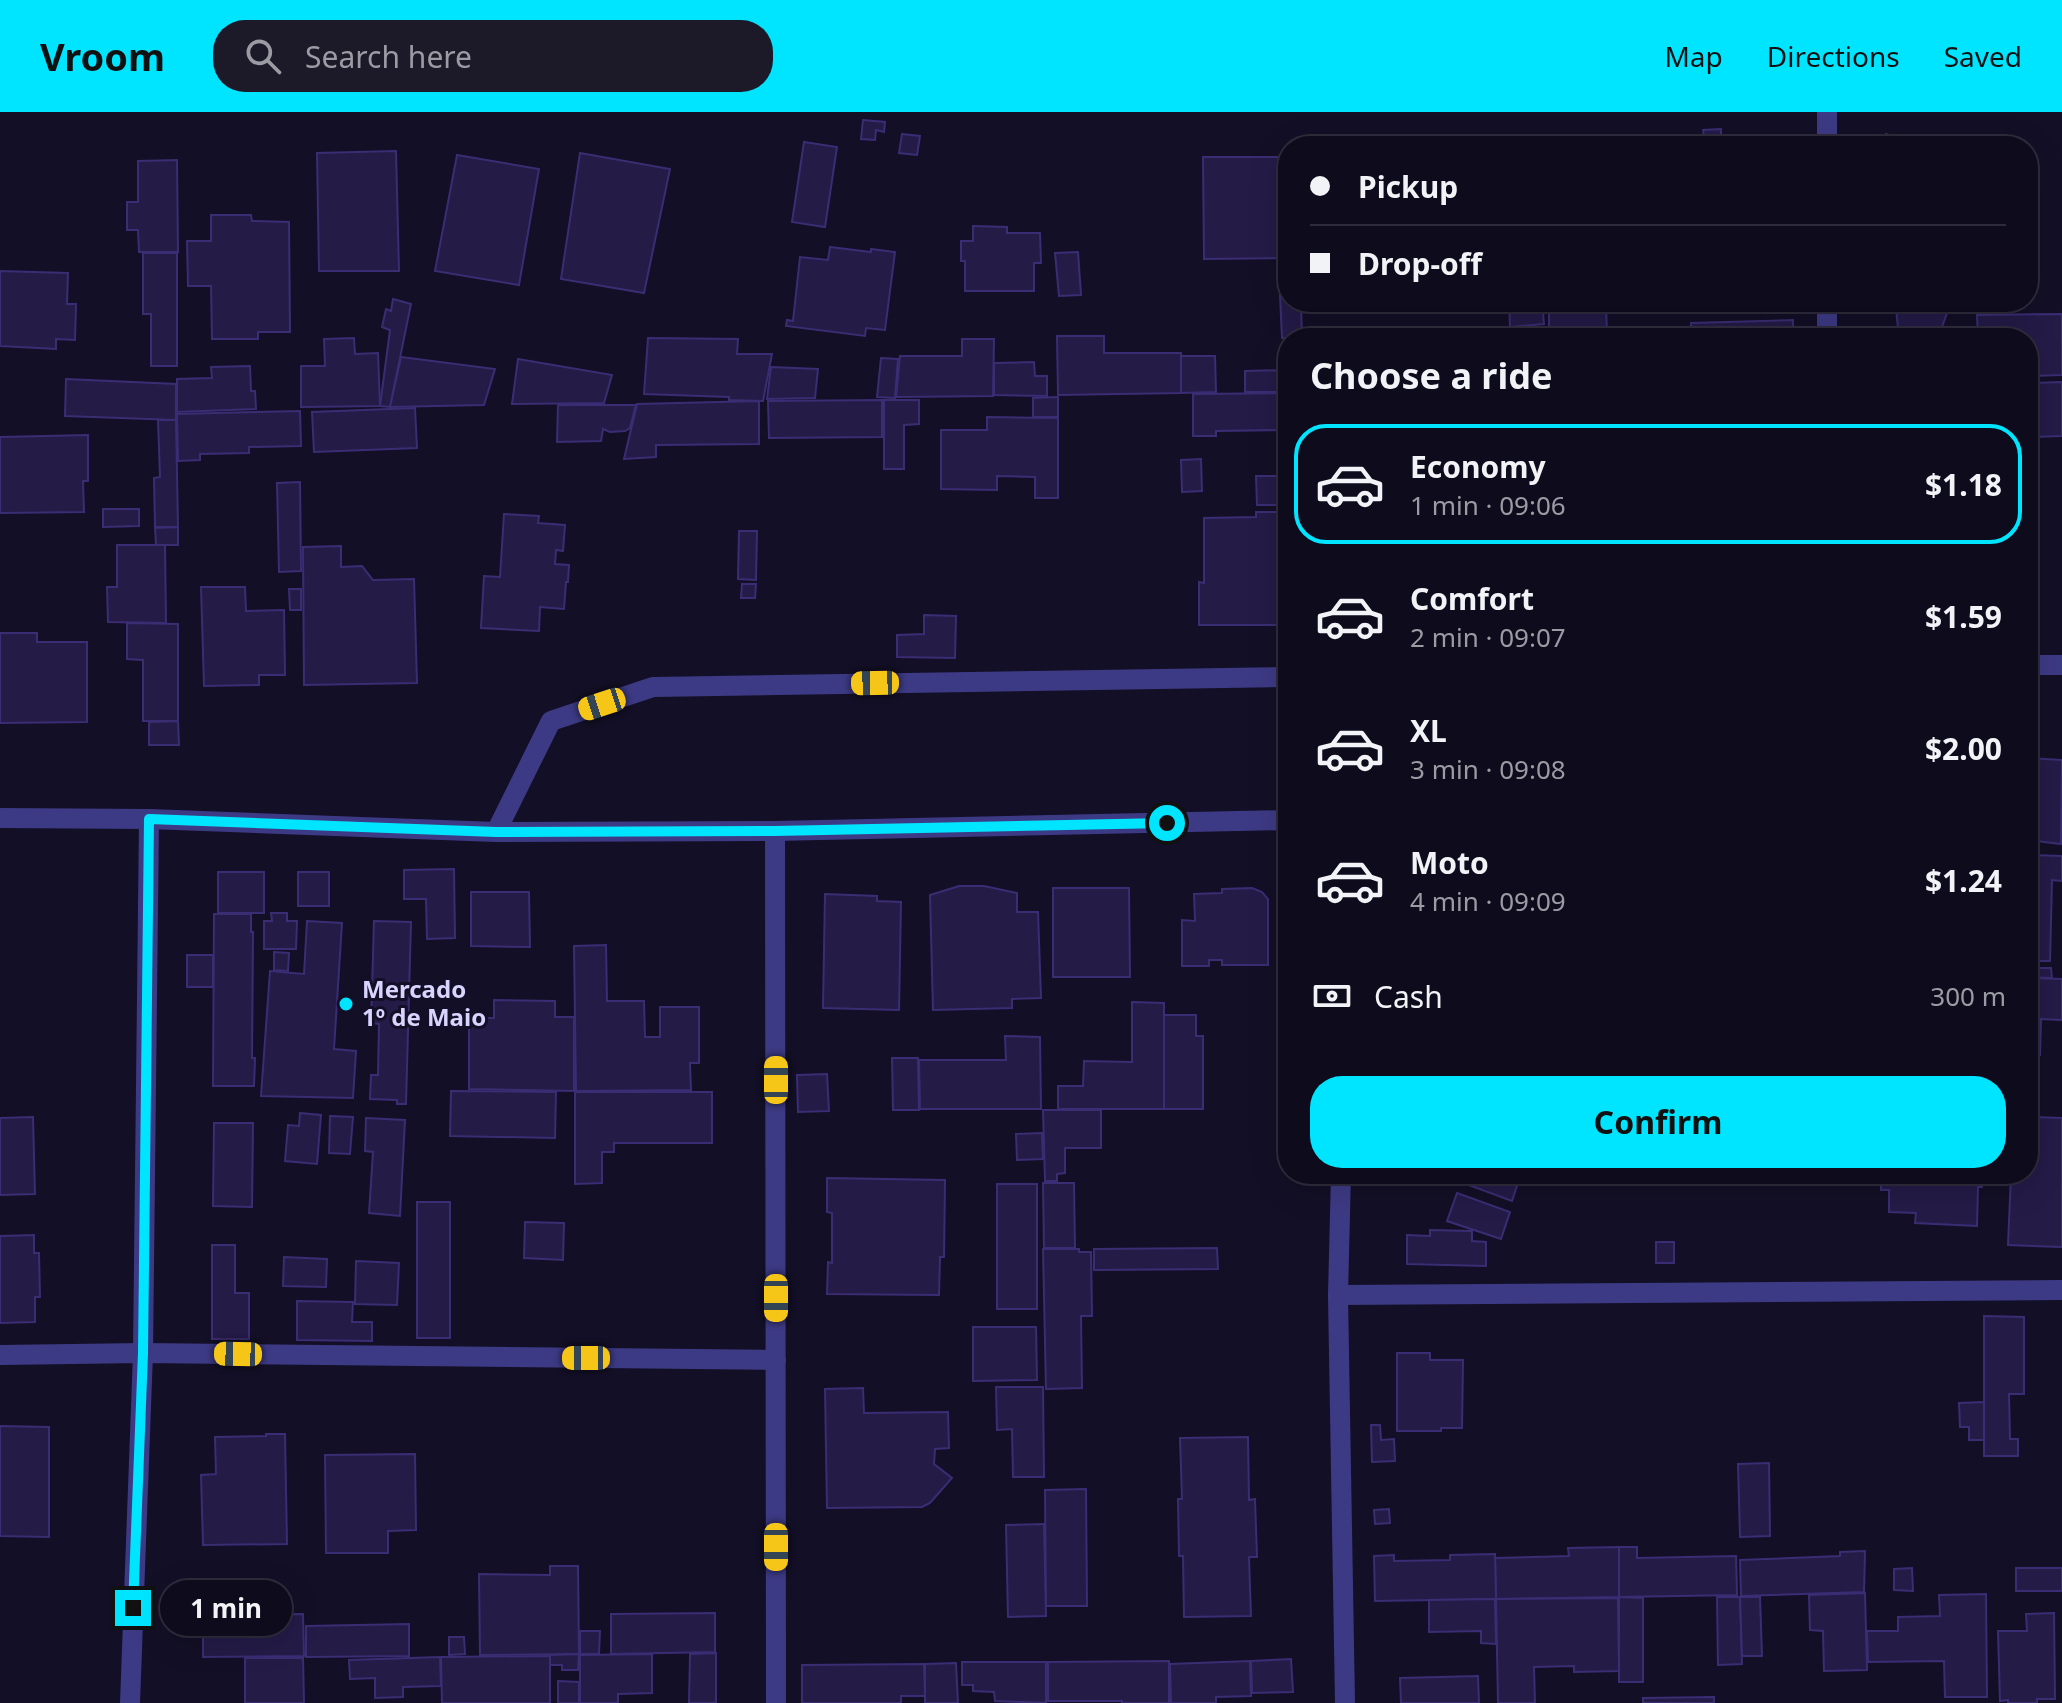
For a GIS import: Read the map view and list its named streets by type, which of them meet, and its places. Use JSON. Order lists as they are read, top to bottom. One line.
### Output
{"places":["Mercado 1º de Maio"],"page":{"header":"Vroom","search":"Search here","nav":["Map","Directions","Saved"],"banner":["Pickup","Drop-off"],"heading":"Choose a ride","list":[{"name":"Economy","note":"1 min · 09:06","value":"$1.18"},{"name":"Comfort","note":"2 min · 09:07","value":"$1.59"},{"name":"XL","note":"3 min · 09:08","value":"$2.00"},{"name":"Moto","note":"4 min · 09:09","value":"$1.24"}],"pay":["Cash","300 m"],"buttons":"Confirm","bubble":"1 min"}}
